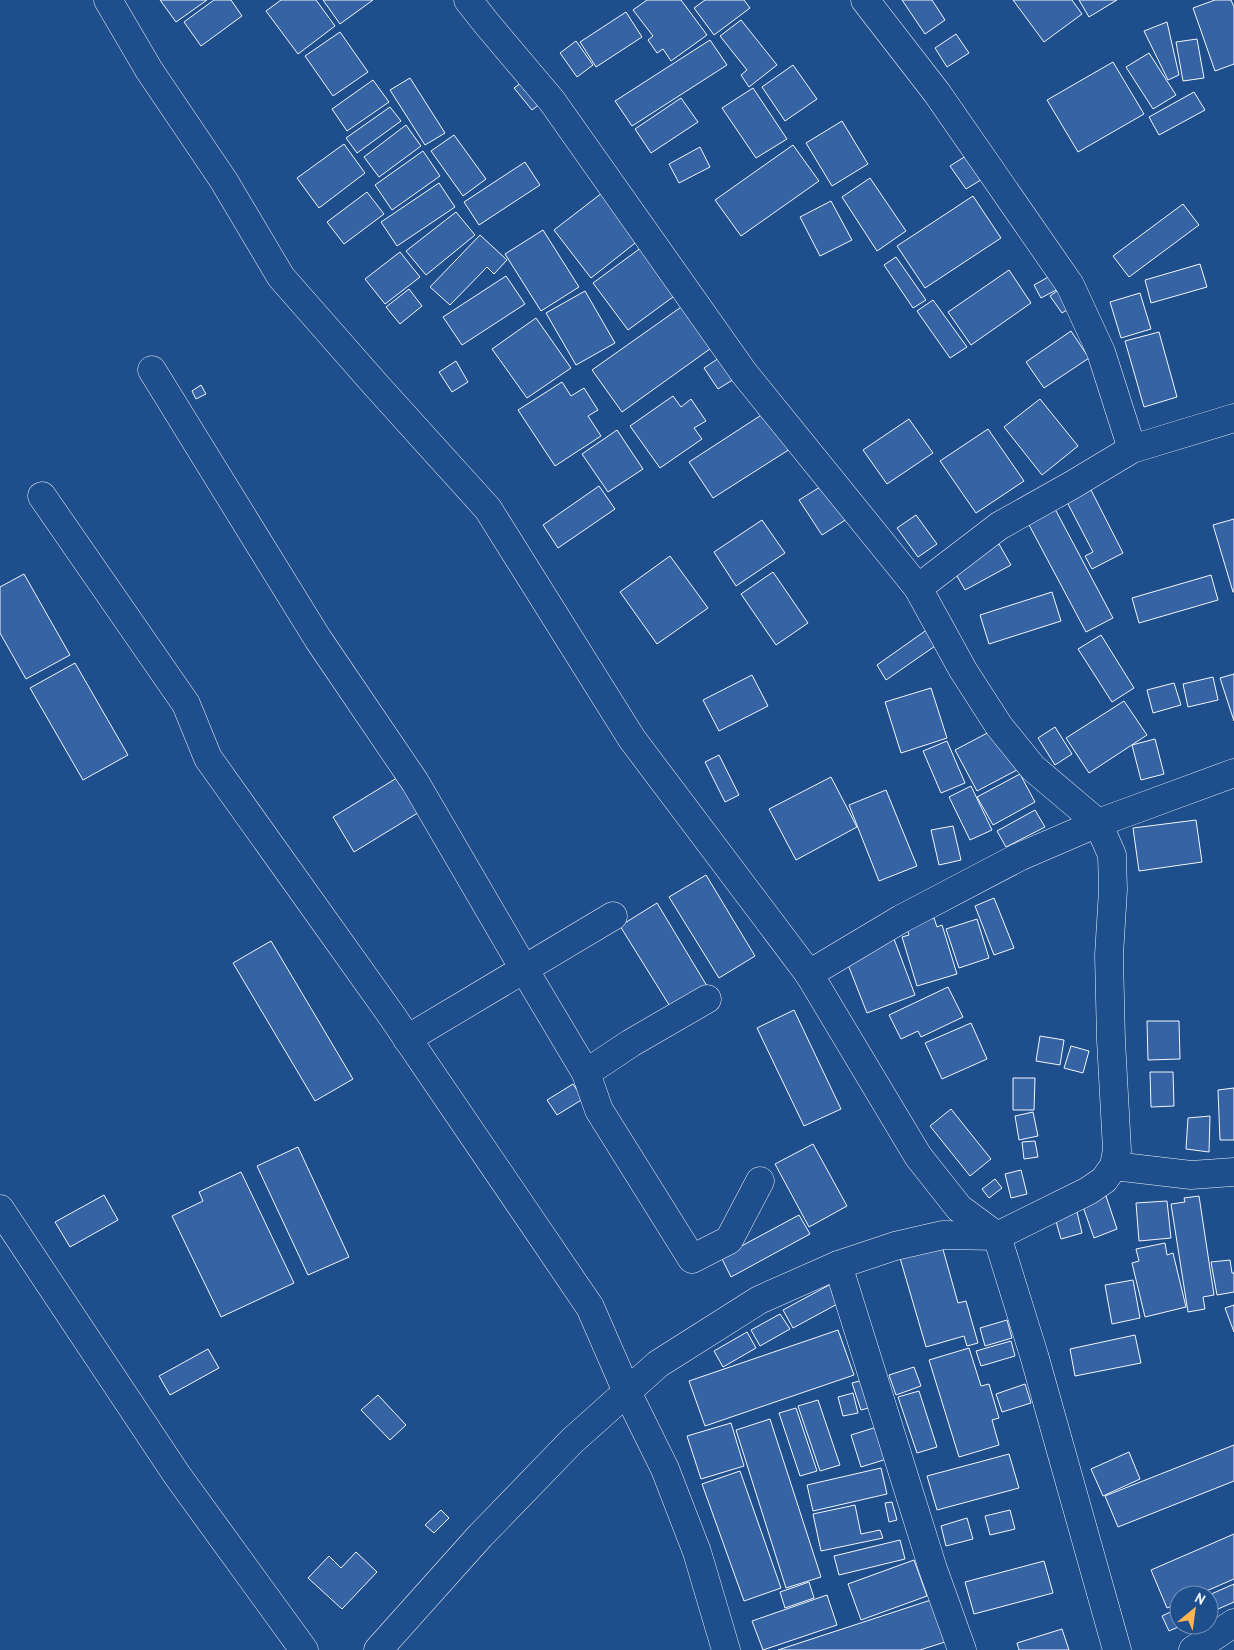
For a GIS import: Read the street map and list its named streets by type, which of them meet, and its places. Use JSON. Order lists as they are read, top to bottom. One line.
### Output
{"north":"top right"}
